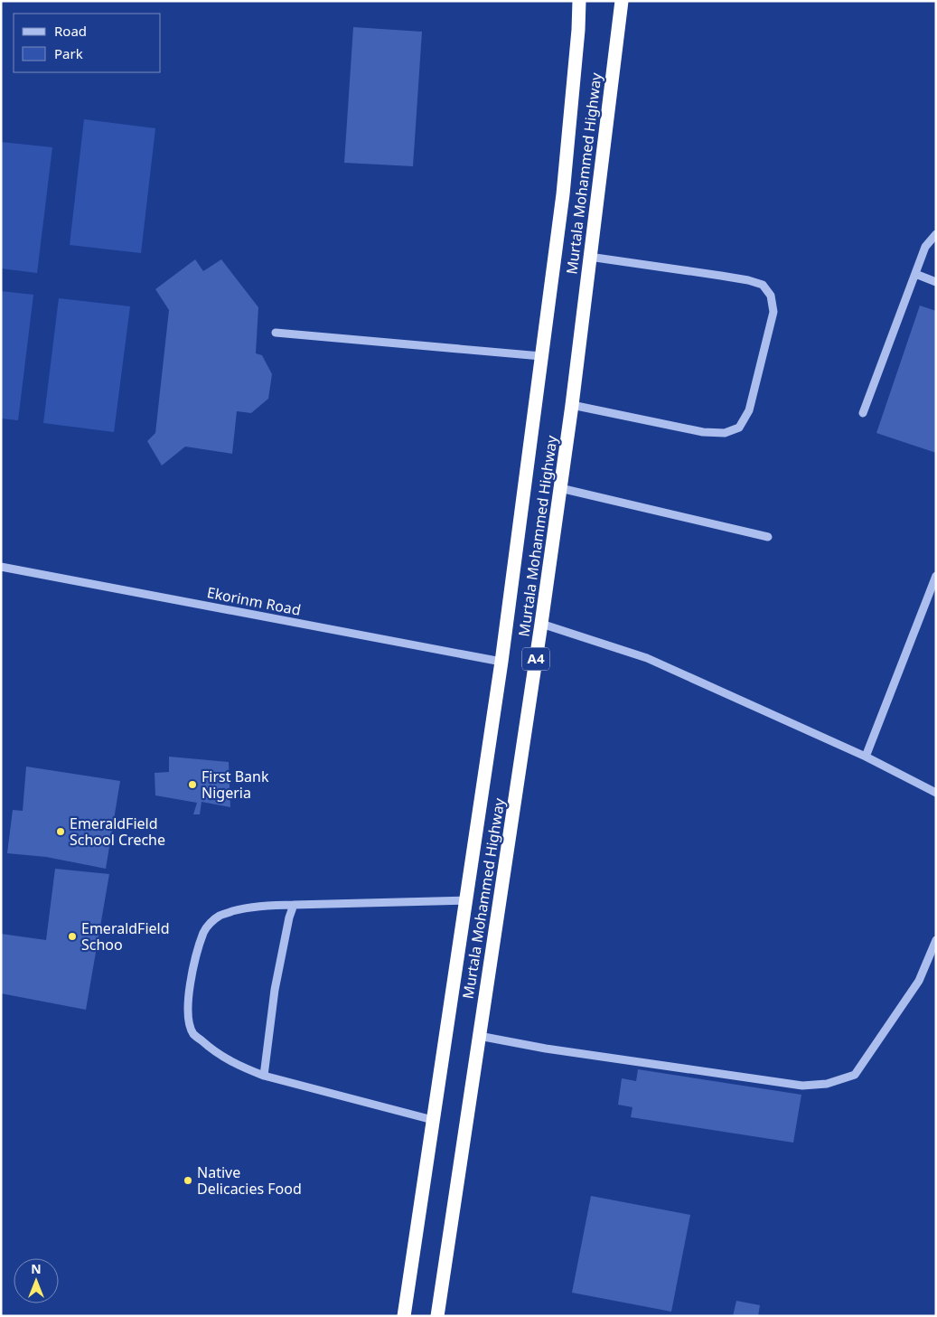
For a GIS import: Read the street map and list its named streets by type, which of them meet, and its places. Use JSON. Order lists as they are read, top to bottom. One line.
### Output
{"streets":{"highway":["Murtala Mohammed Highway","A4"],"street":["Ekorinm Road"]},"crossings":[["Murtala Mohammed Highway","Ekorinm Road"]],"places":["First Bank Nigeria","EmeraldField School Creche","EmeraldField Schoo","Native Delicacies Food"],"legend":["Road","Park"],"north":"top"}
